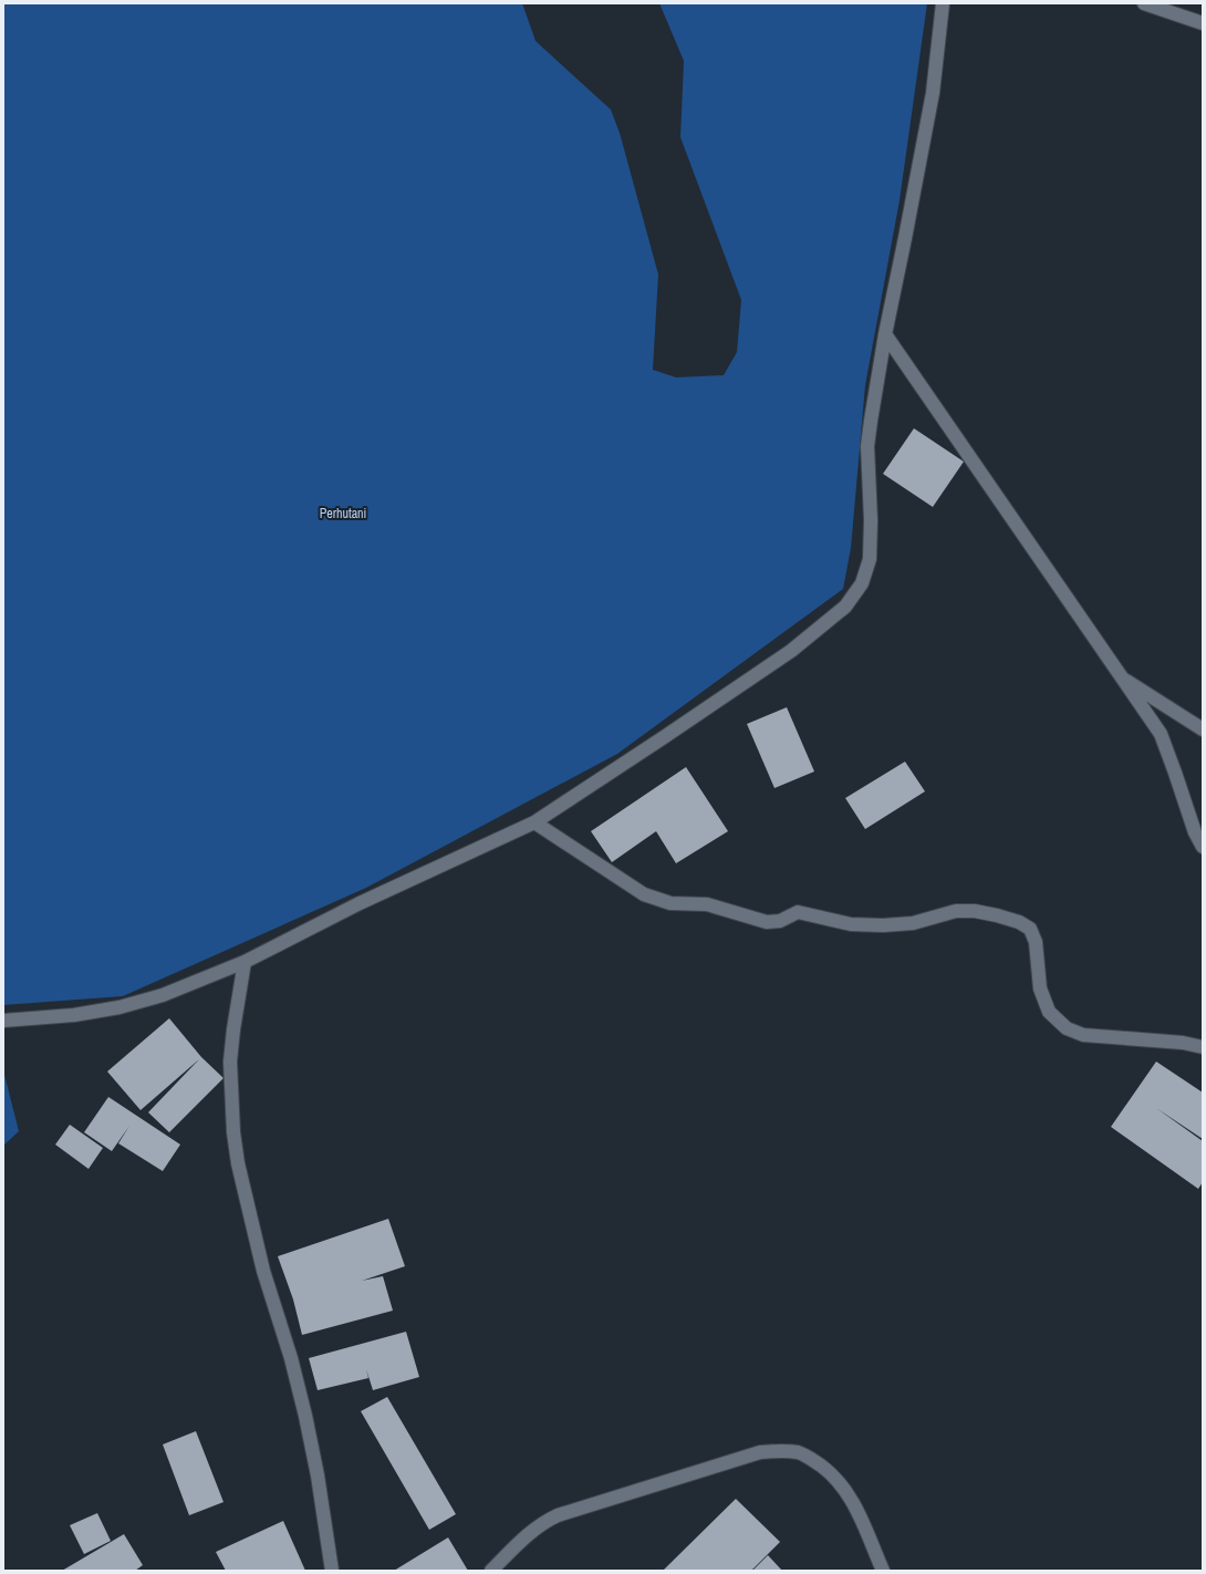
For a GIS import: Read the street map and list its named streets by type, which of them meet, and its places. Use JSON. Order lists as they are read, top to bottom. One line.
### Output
{"parks":["Perhutani"]}
